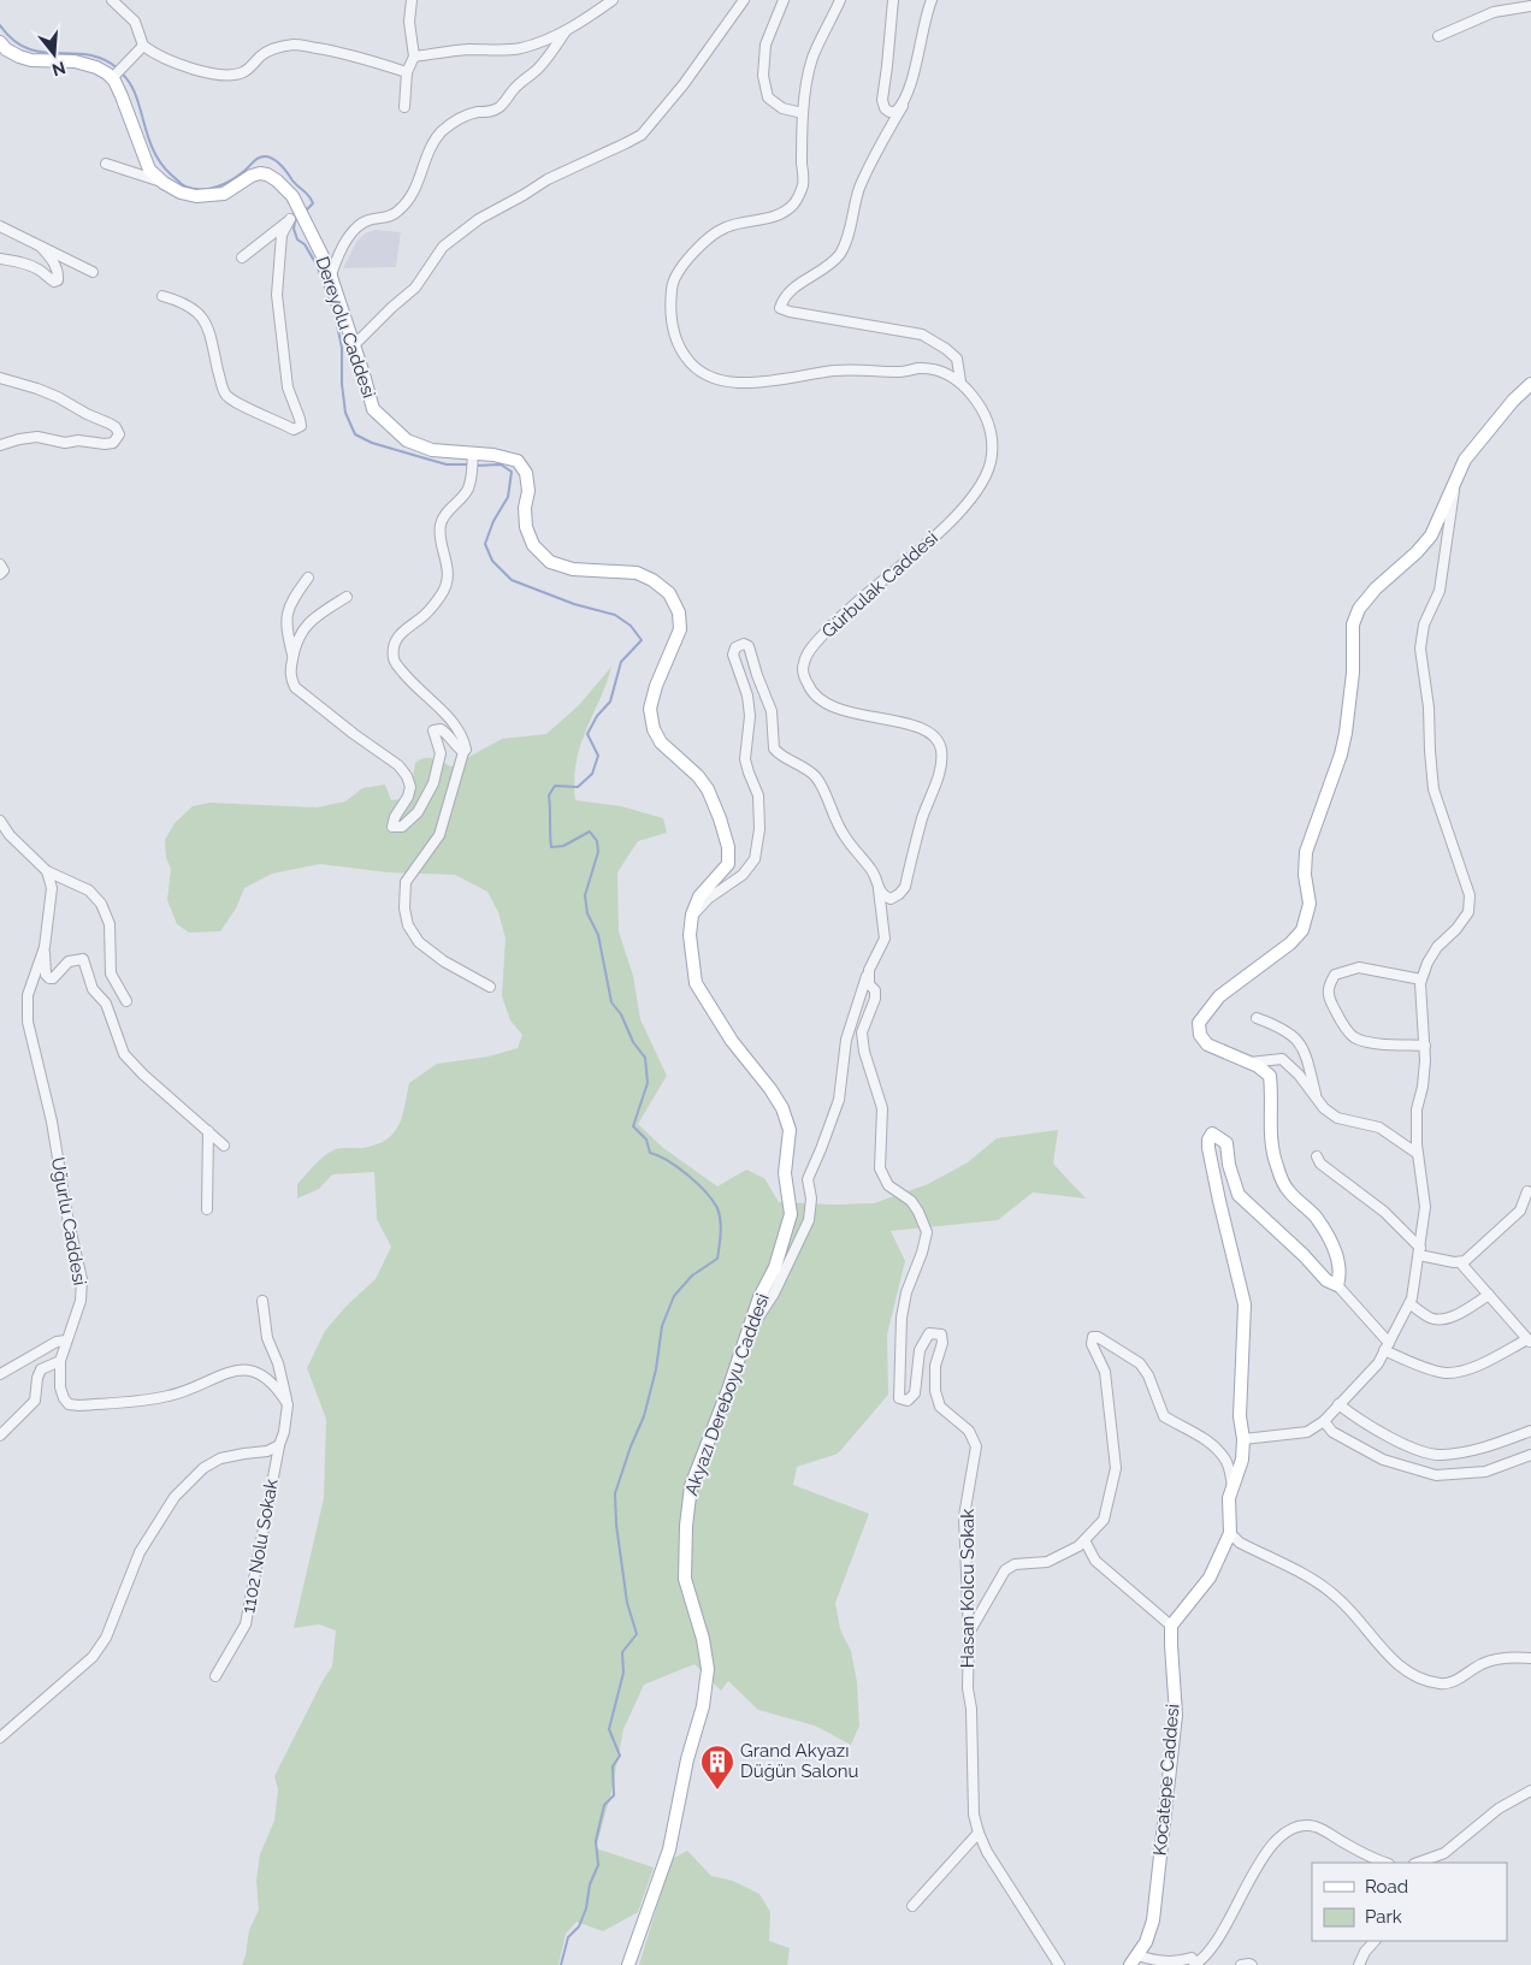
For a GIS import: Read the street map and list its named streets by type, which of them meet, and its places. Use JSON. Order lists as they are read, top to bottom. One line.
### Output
{"streets":{"main road":["Dereyolu Caddesi","Akyazı Dereboyu Caddesi","Kocatepe Caddesi"],"street":["Gürbulak Caddesi","Uğurlu Caddesi","1102 Nolu Sokak","Hasan Kolcu Sokak"]},"crossings":[["Dereyolu Caddesi","Akyazı Dereboyu Caddesi"]],"places":{"building":["Grand Akyazı Düğün Salonu"]},"legend":["Road","Park"],"north":"bottom"}
